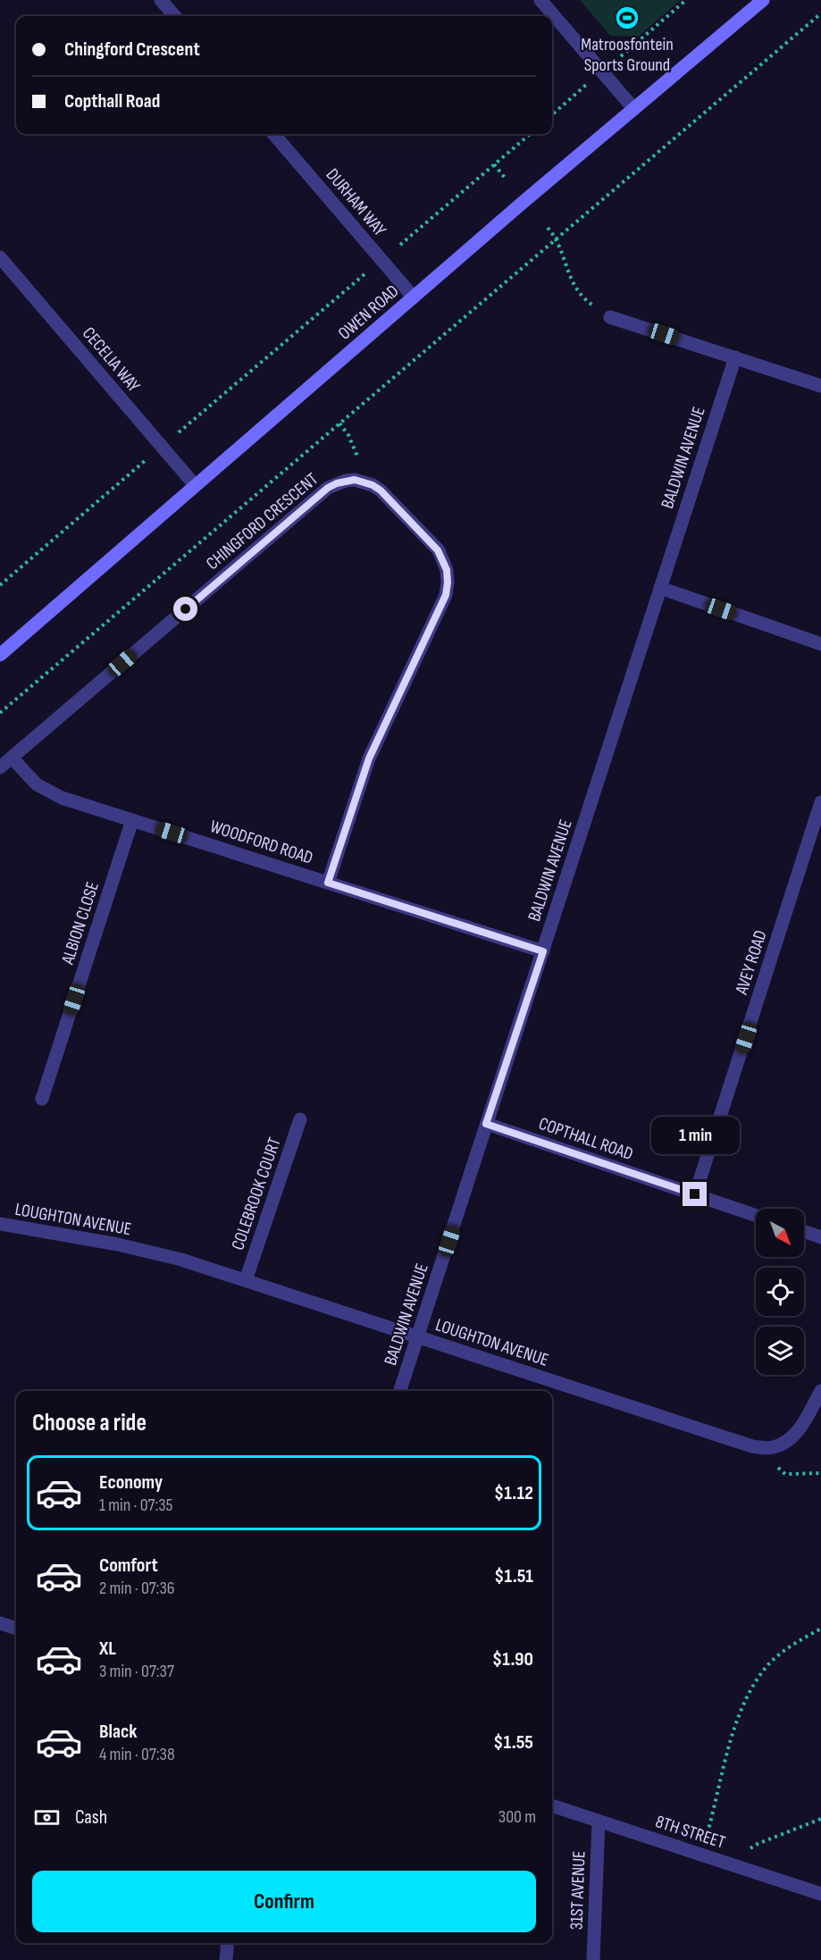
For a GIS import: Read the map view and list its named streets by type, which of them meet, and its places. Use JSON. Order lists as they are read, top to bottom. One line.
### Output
{"streets":{"street":["DURHAM WAY","OWEN ROAD","CECELIA WAY","BALDWIN AVENUE","CHINGFORD CRESCENT","WOODFORD ROAD","ALBION CLOSE","AVEY ROAD","COPTHALL ROAD","COLEBROOK COURT","LOUGHTON AVENUE","8TH STREET","31ST AVENUE"]},"crossings":[["DURHAM WAY","OWEN ROAD"],["OWEN ROAD","CECELIA WAY"],["BALDWIN AVENUE","WOODFORD ROAD"],["BALDWIN AVENUE","COPTHALL ROAD"],["BALDWIN AVENUE","LOUGHTON AVENUE"],["CHINGFORD CRESCENT","WOODFORD ROAD"],["WOODFORD ROAD","ALBION CLOSE"],["AVEY ROAD","COPTHALL ROAD"],["COLEBROOK COURT","LOUGHTON AVENUE"],["8TH STREET","31ST AVENUE"]],"places":{"sports":["Matroosfontein Sports Ground"]},"north":"bottom right","page":{"banner":["Chingford Crescent","Copthall Road"],"bubble":"1 min","heading":"Choose a ride","list":[{"name":"Economy","note":"1 min · 07:35","value":"$1.12"},{"name":"Comfort","note":"2 min · 07:36","value":"$1.51"},{"name":"XL","note":"3 min · 07:37","value":"$1.90"},{"name":"Black","note":"4 min · 07:38","value":"$1.55"}],"pay":["Cash","300 m"],"buttons":"Confirm"}}
